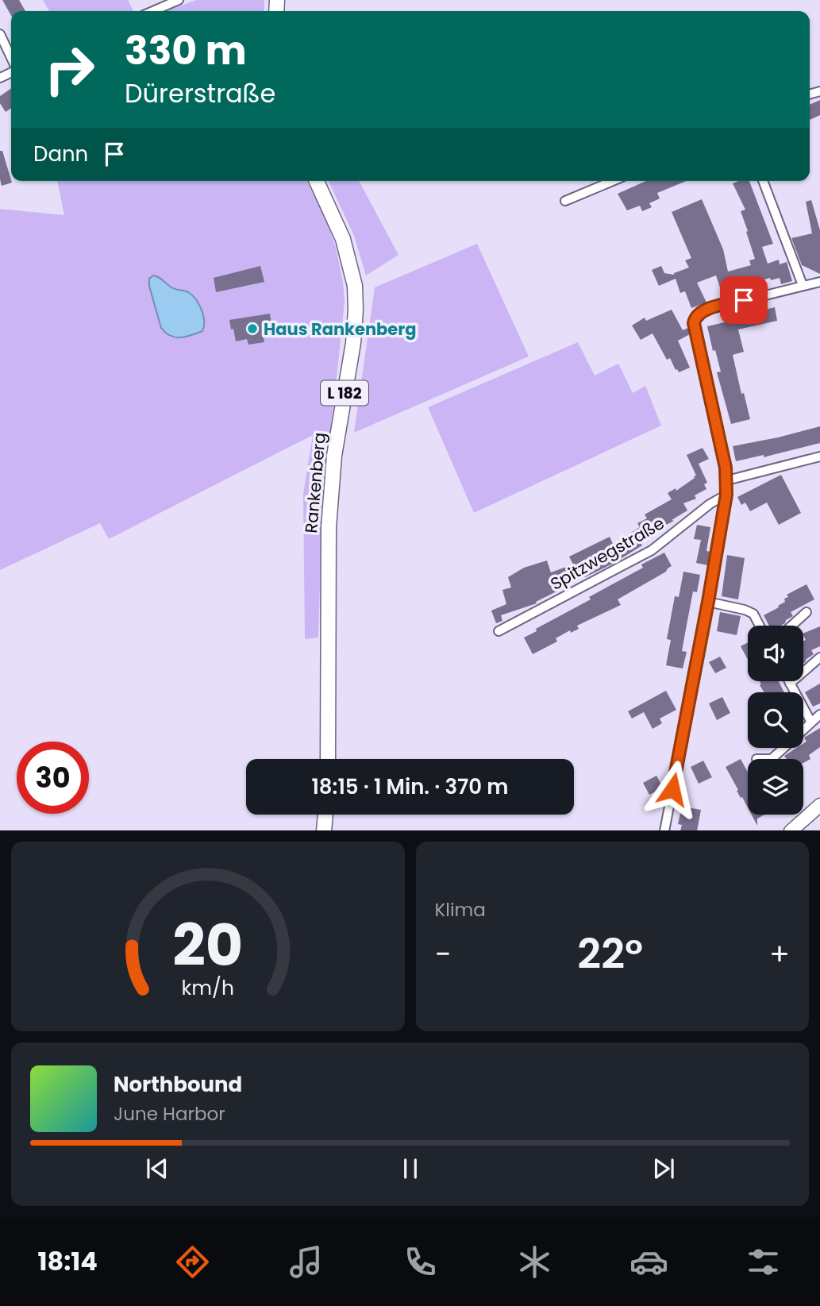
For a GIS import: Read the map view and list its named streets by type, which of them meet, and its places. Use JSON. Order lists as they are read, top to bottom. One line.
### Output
{"streets":{"main road":["L 182","Rankenberg"],"street":["Spitzwegstraße"]},"places":["Haus Rankenberg"],"page":{"turn":["330 m","Dürerstraße"],"then":"Dann","limit":"30","trip":"18:15 · 1 Min. · 370 m","tile":"Klima","heat":["−","22°","+"],"song":["Northbound","June Harbor"],"tabs":"18:14","gauge":["20","km/h"]}}
